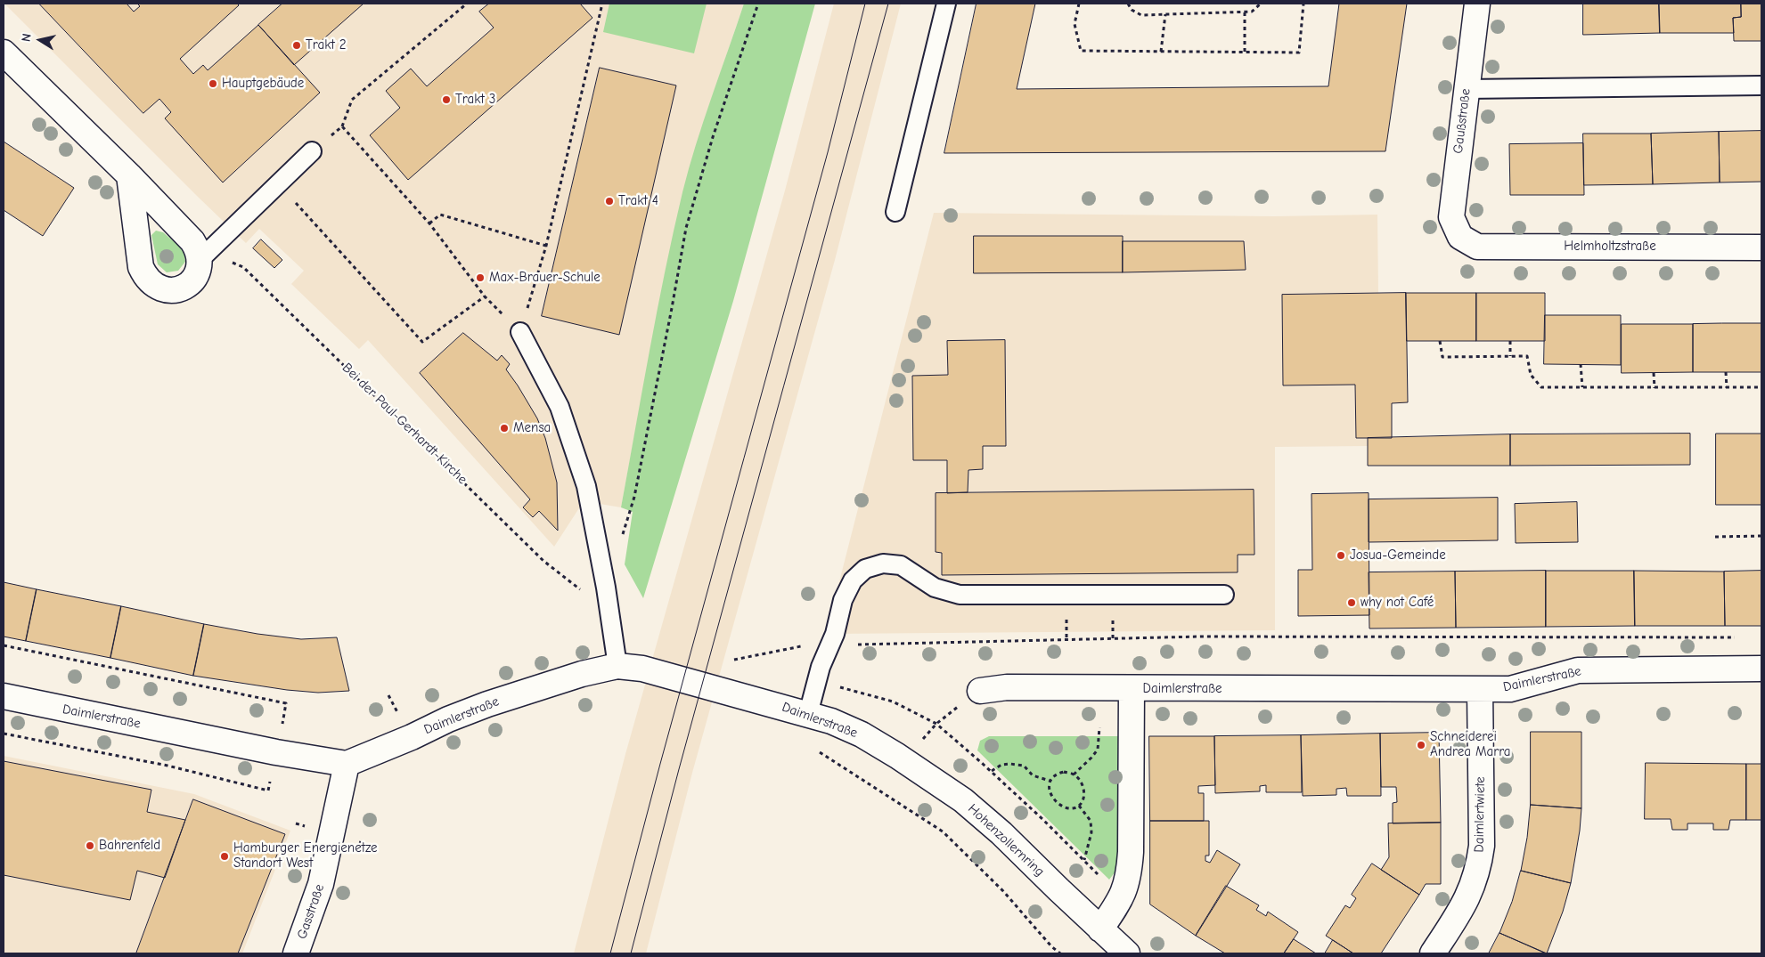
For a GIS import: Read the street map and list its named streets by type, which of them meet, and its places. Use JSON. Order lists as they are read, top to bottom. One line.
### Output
{"streets":{"street":["Gaußstraße","Helmholtzstraße","Daimlerstraße","Daimlertwiete","Hohenzollernring","Gasstraße"],"path":["Bei der Paul-Gerhardt-Kirche"]},"crossings":[["Gaußstraße","Helmholtzstraße"],["Daimlerstraße","Daimlertwiete"],["Daimlerstraße","Hohenzollernring"],["Daimlerstraße","Gasstraße"]],"places":["Trakt 2","Hauptgebäude","Trakt 3","Trakt 4","Max-Brauer-Schule","Mensa","Josua-Gemeinde","why not Café","Schneiderei Andrea Marra","Bahrenfeld","Hamburger Energienetze Standort West"],"north":"left"}
